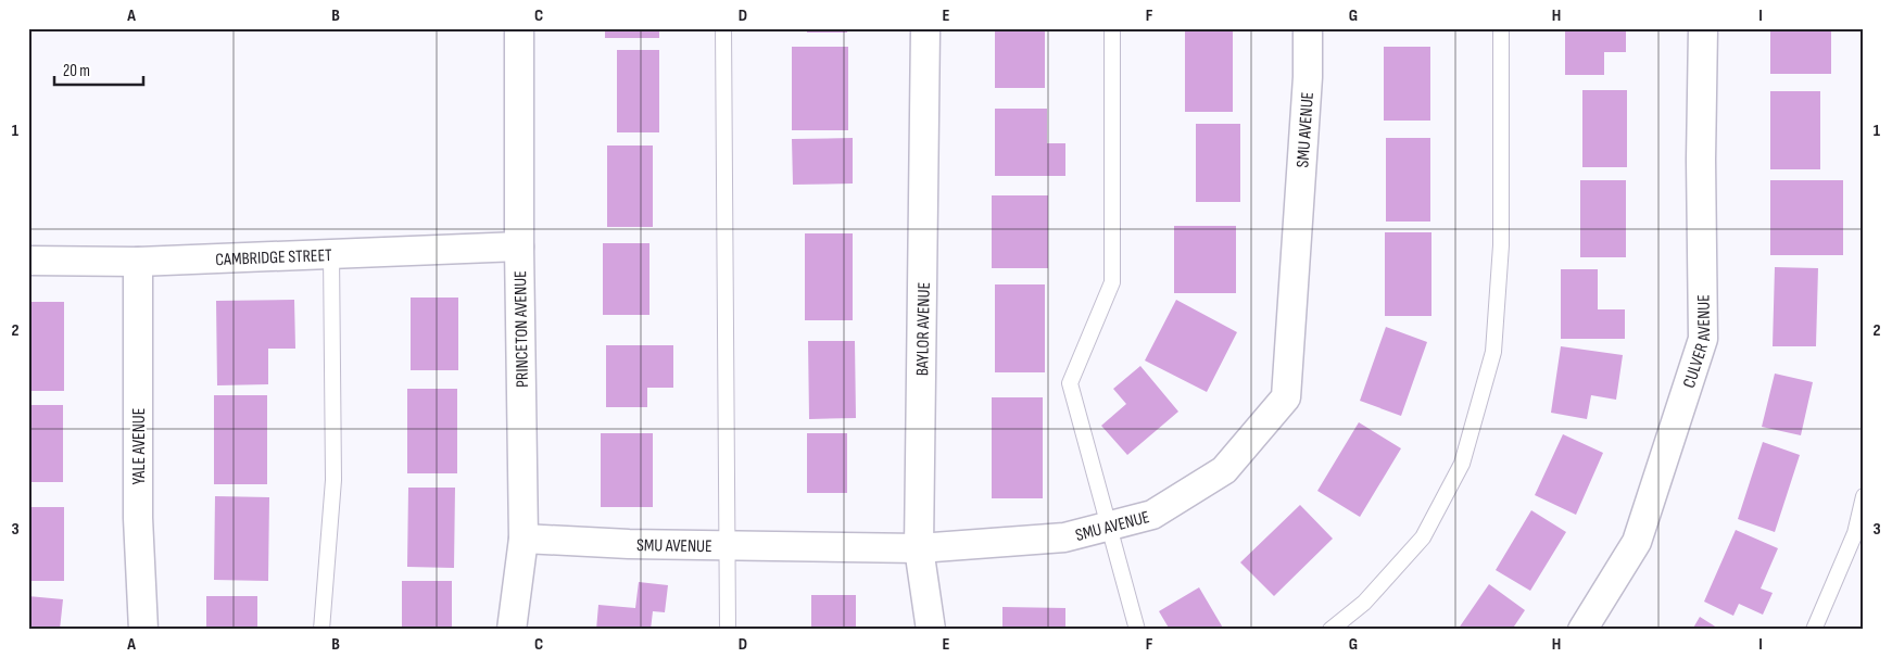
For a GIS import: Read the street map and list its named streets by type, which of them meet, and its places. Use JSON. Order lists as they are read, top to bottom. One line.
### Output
{"streets":{"street":["SMU AVENUE","CAMBRIDGE STREET","PRINCETON AVENUE","BAYLOR AVENUE","CULVER AVENUE","YALE AVENUE"]},"crossings":[["SMU AVENUE","PRINCETON AVENUE"],["SMU AVENUE","BAYLOR AVENUE"],["CAMBRIDGE STREET","PRINCETON AVENUE"],["CAMBRIDGE STREET","YALE AVENUE"]],"scale_bar":"20 m","grid":{"columns":["A","B","C","D","E","F","G","H","I"],"rows":["1","2","3"]}}
